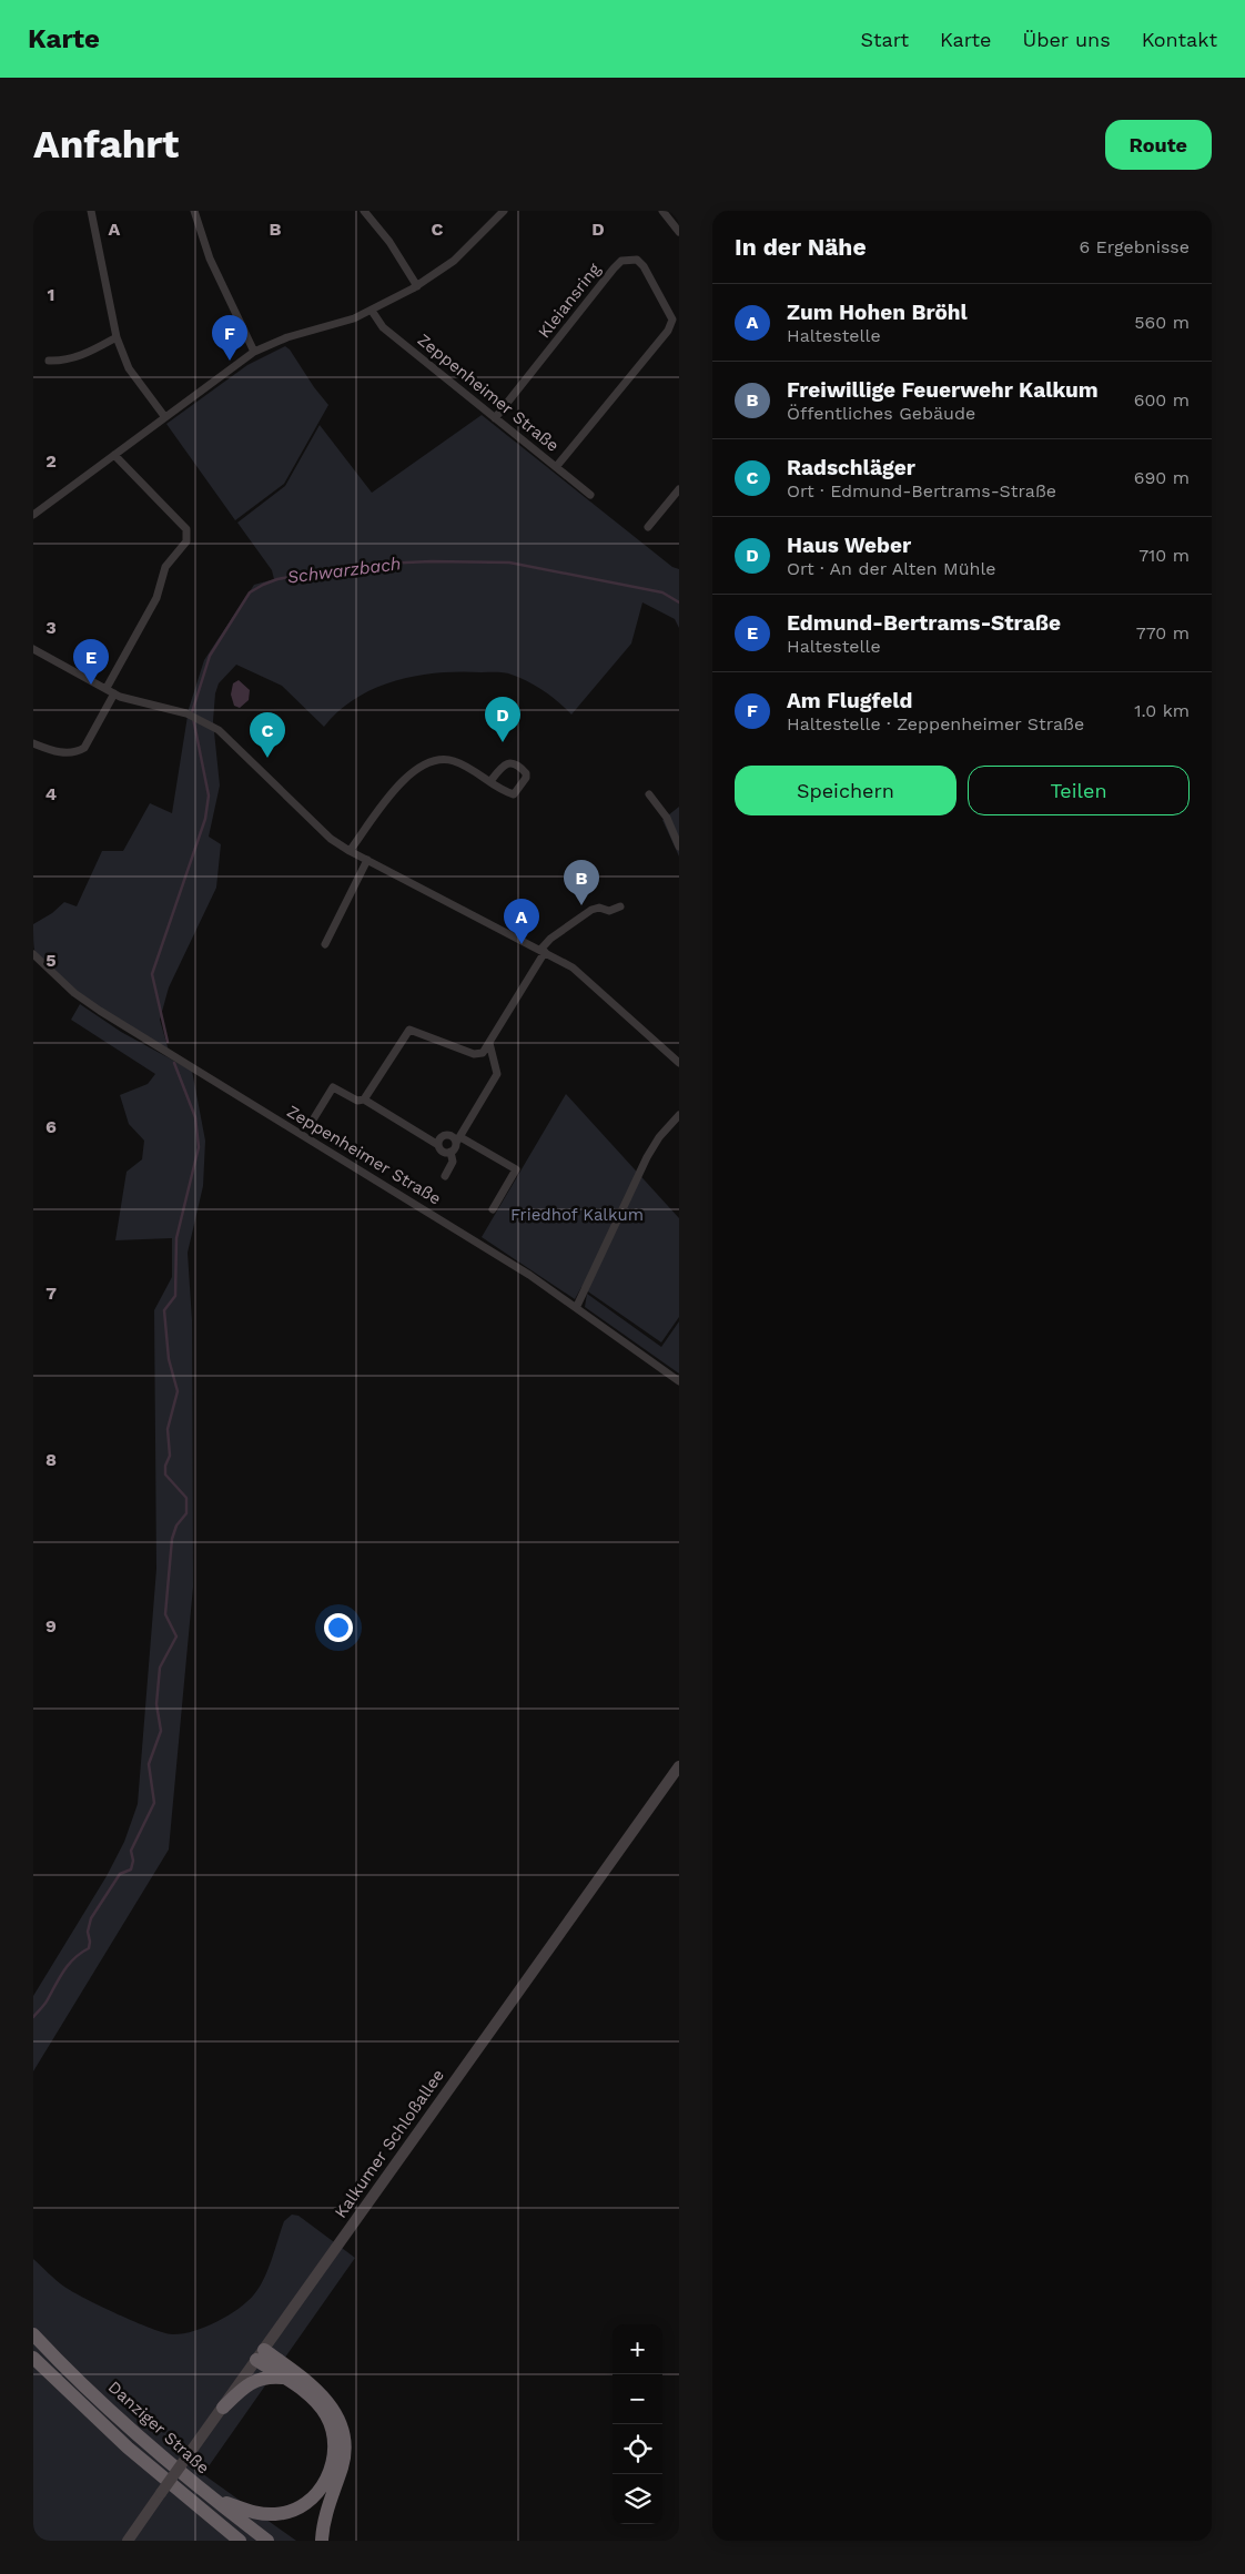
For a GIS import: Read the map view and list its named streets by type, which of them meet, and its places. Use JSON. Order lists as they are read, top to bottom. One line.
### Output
{"streets":{"highway":["Danziger Straße"],"main road":["Kalkumer Schloßallee"],"street":["Kleiansring","Zeppenheimer Straße"]},"crossings":[["Kleiansring","Zeppenheimer Straße"]],"water":["Schwarzbach"],"parks":["Friedhof Kalkum"],"page":{"header":"Karte","nav":["Start","Karte","Über uns","Kontakt"],"buttons":["Route",["Speichern","Teilen"]],"title":"Anfahrt","heading":["In der Nähe","6 Ergebnisse"],"list":[{"mark":"A","name":"Zum Hohen Bröhl","note":"Haltestelle","value":"560 m"},{"mark":"B","name":"Freiwillige Feuerwehr Kalkum","note":"Öffentliches Gebäude","value":"600 m"},{"mark":"C","name":"Radschläger","note":"Ort · Edmund-Bertrams-Straße","value":"690 m"},{"mark":"D","name":"Haus Weber","note":"Ort · An der Alten Mühle","value":"710 m"},{"mark":"E","name":"Edmund-Bertrams-Straße","note":"Haltestelle","value":"770 m"},{"mark":"F","name":"Am Flugfeld","note":"Haltestelle · Zeppenheimer Straße","value":"1.0 km"}],"pins":["F","E","D","C","B","A"],"map_buttons":["+","−"]},"grid":{"columns":["A","B","C","D"],"rows":["1","2","3","4","5","6","7","8","9"]}}
